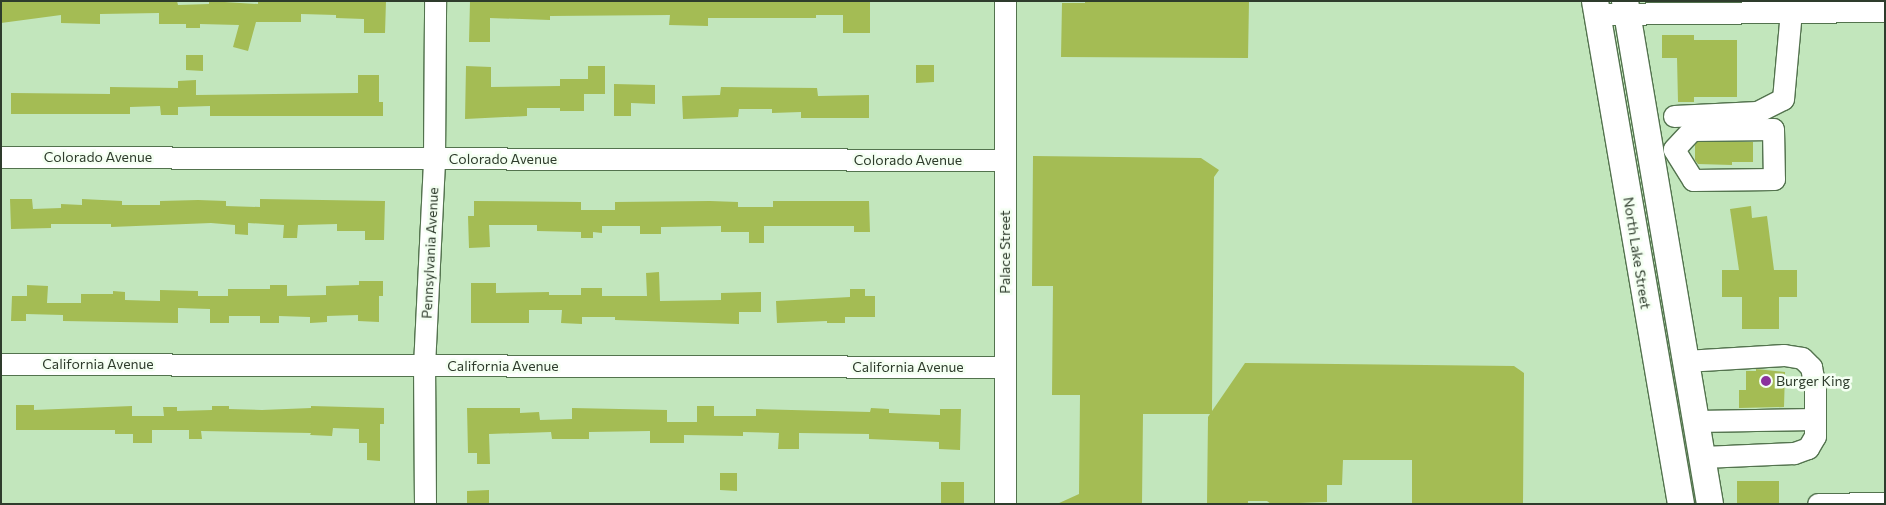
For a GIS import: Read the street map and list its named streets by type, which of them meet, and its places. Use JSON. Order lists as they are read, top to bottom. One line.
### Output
{"streets":{"main road":["North Lake Street"],"street":["Colorado Avenue","Palace Street","Pennsylvania Avenue","California Avenue"]},"crossings":[["Colorado Avenue","Palace Street"],["Colorado Avenue","Pennsylvania Avenue"],["Palace Street","California Avenue"],["Pennsylvania Avenue","California Avenue"]],"places":["Burger King"]}
